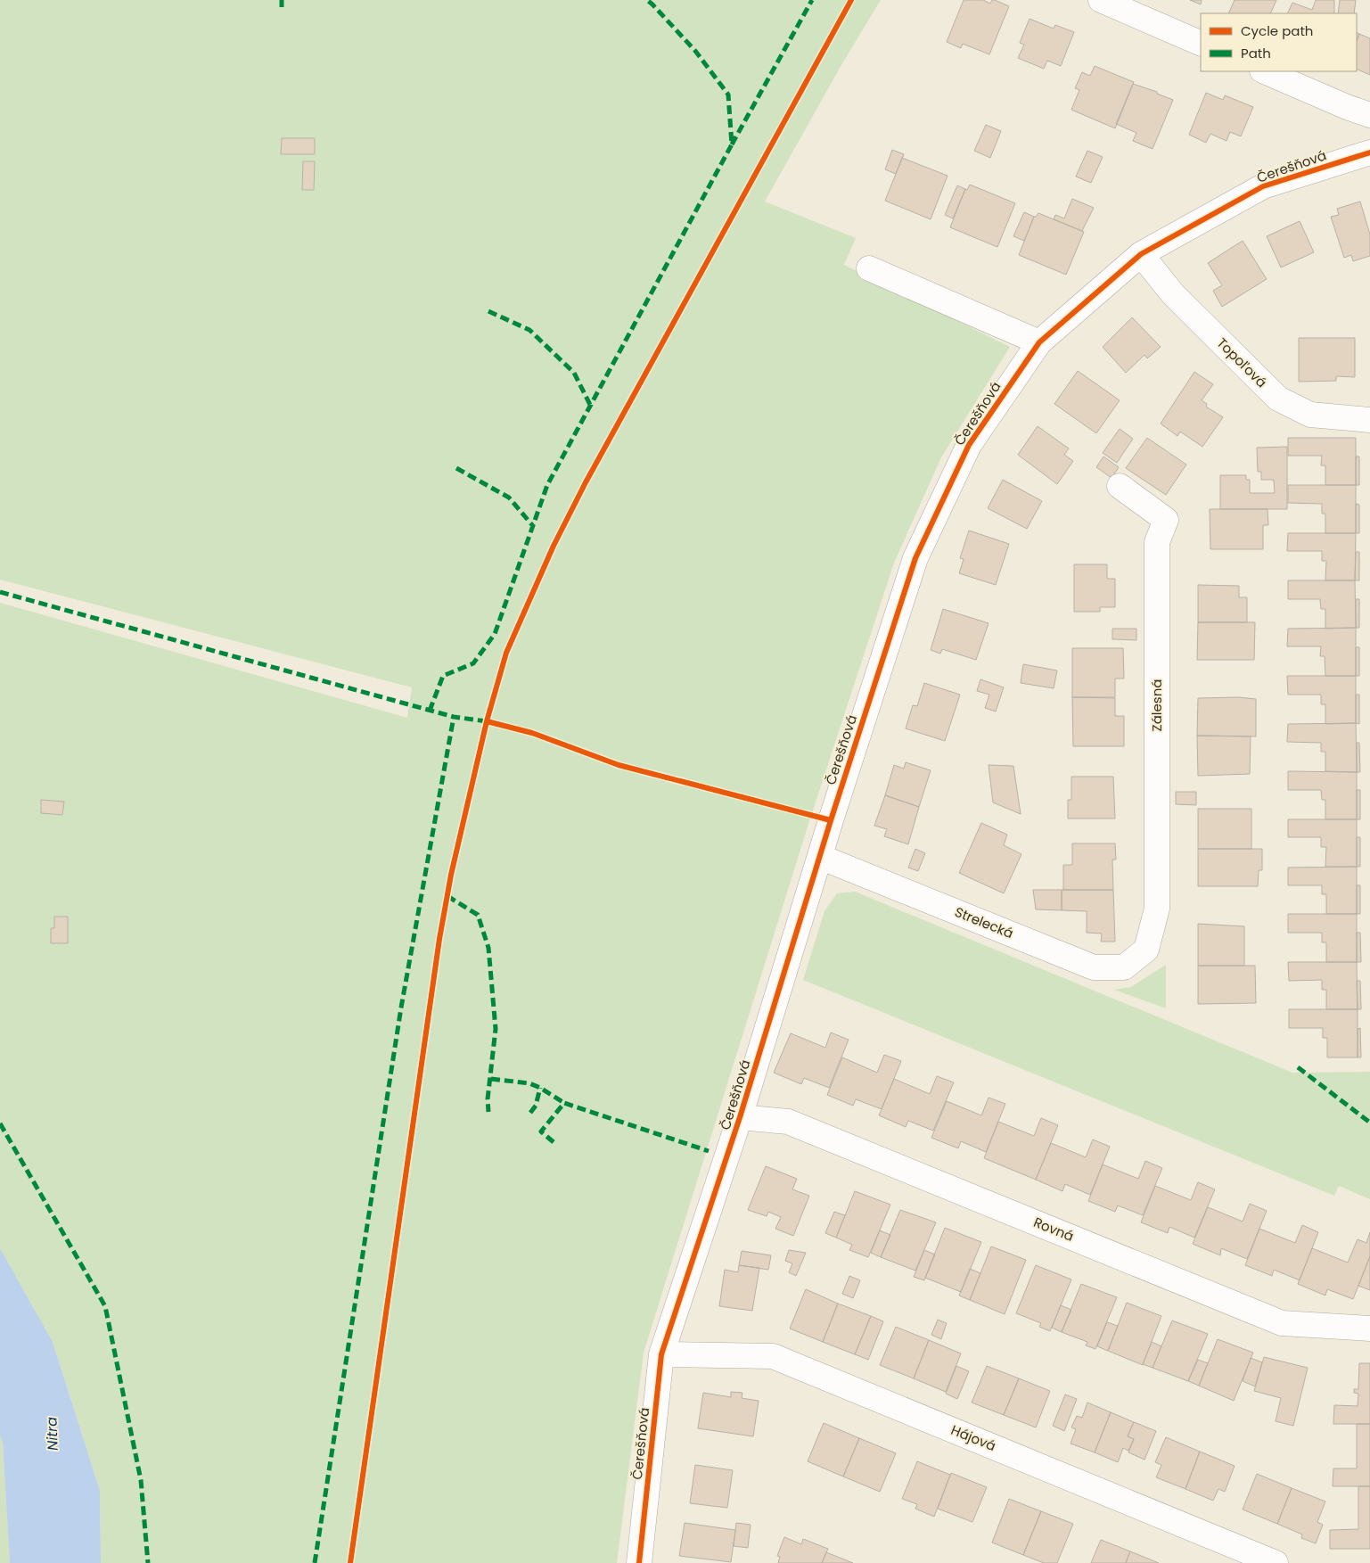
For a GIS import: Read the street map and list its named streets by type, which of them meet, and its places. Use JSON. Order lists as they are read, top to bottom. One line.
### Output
{"streets":{"street":["Čerešňová","Topoľová","Zálesná","Strelecká","Rovná","Hájová"]},"crossings":[["Čerešňová","Topoľová"],["Čerešňová","Strelecká"],["Čerešňová","Rovná"],["Čerešňová","Hájová"],["Zálesná","Strelecká"]],"water":["Nitra"],"legend":["Cycle path","Path"]}
